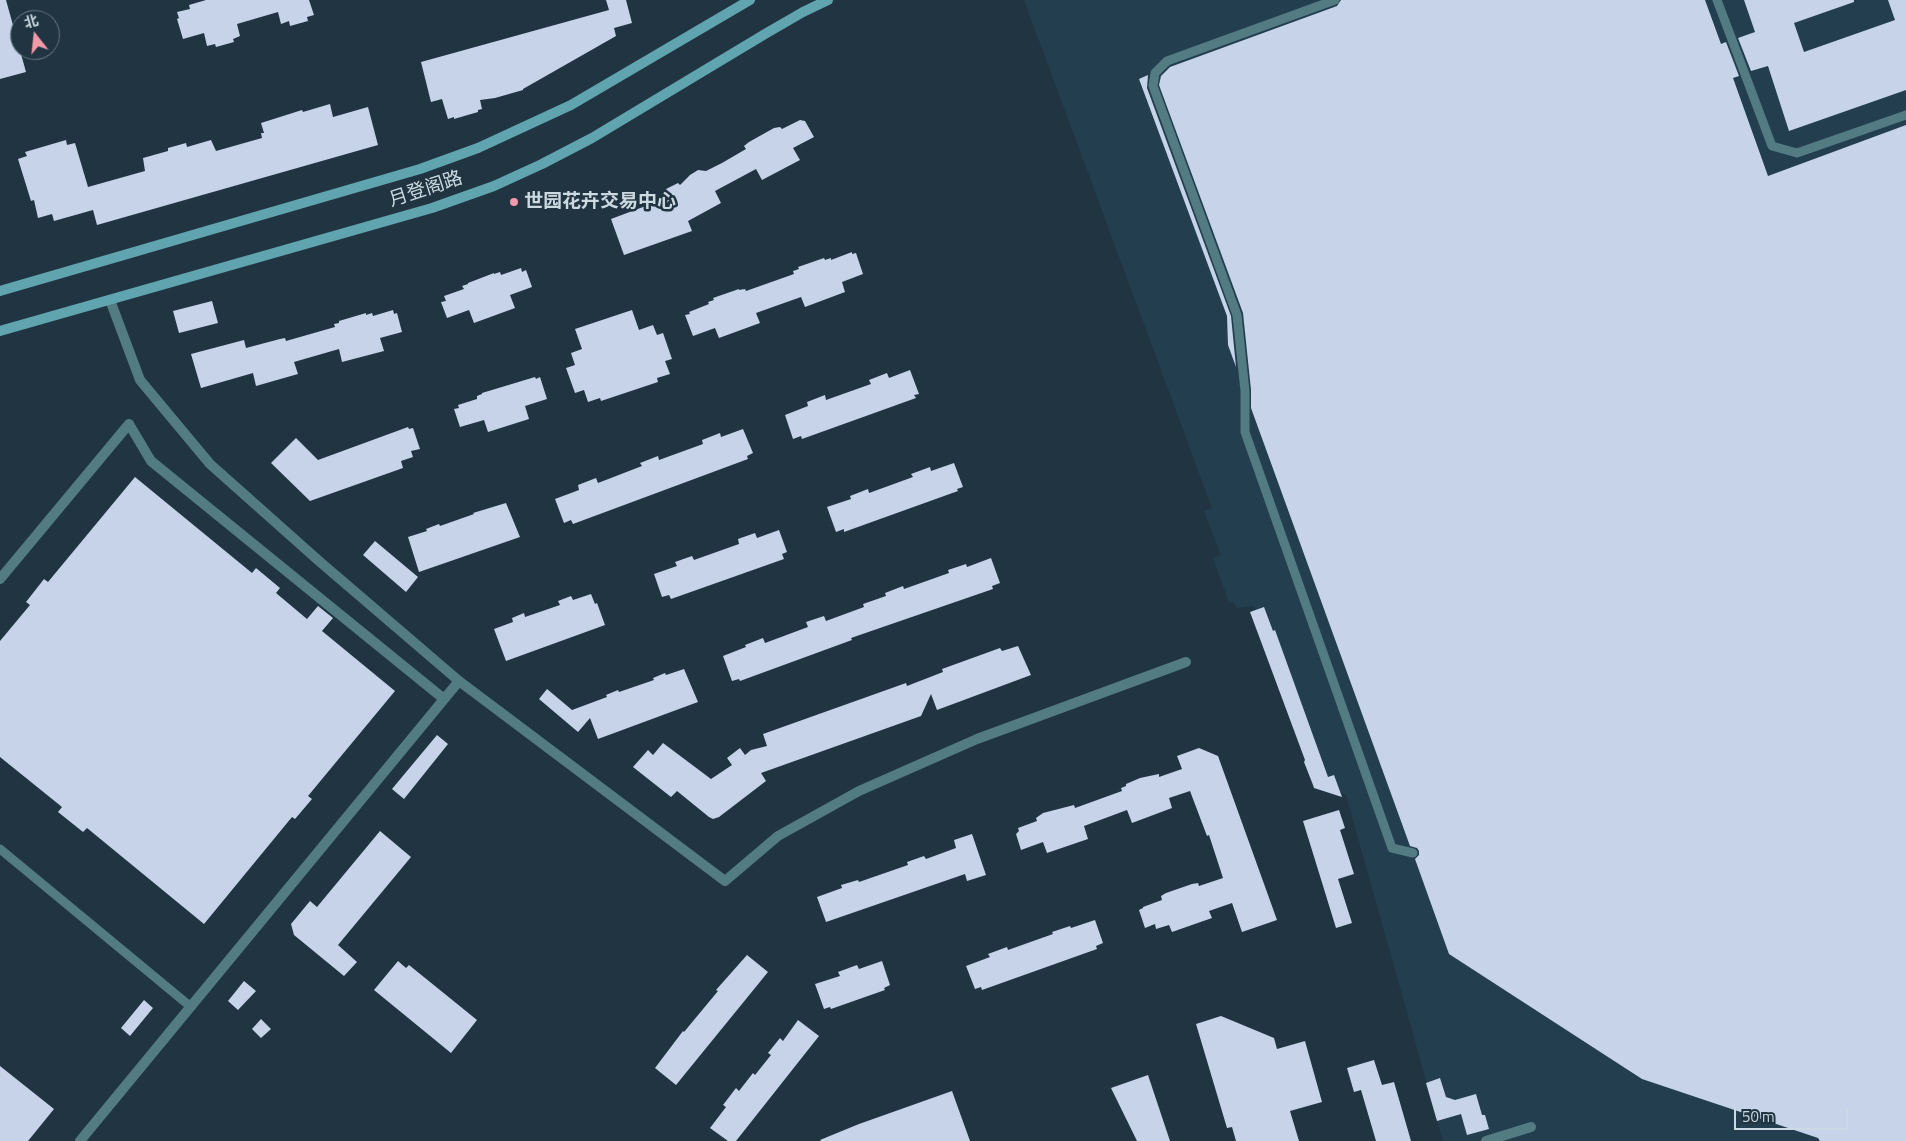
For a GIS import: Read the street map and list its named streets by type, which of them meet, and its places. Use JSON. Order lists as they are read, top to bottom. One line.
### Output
{"streets":{"main road":["月登阁路"]},"places":["世园花卉交易中心"],"scale_bar":"50 m","north":"top"}
